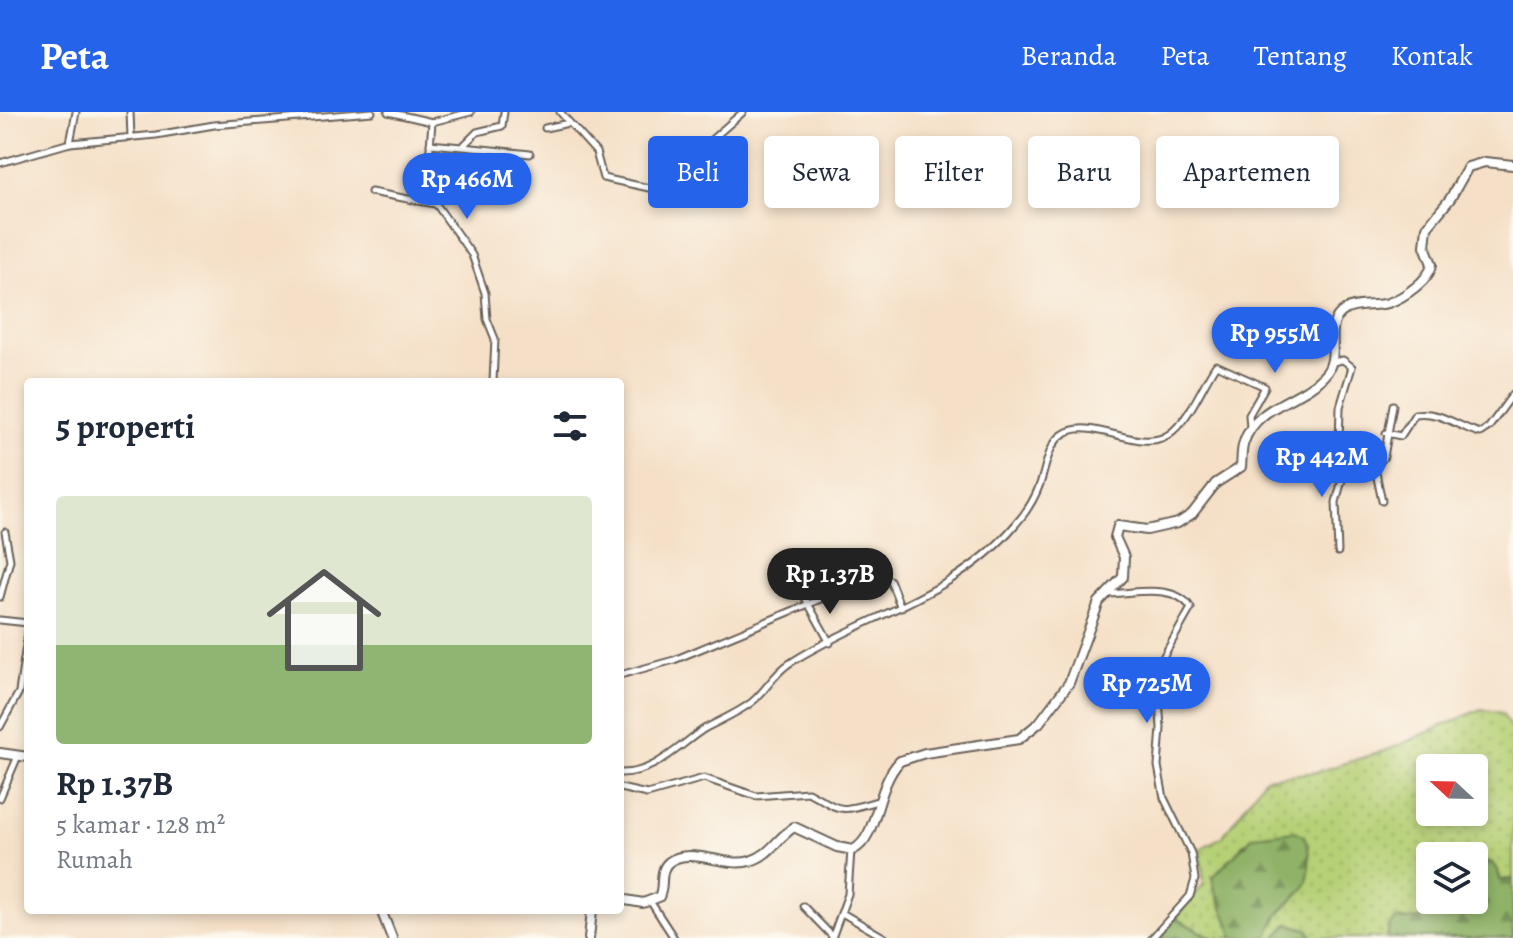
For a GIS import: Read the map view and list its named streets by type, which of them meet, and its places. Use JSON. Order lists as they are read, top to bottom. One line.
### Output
{"north":"left","page":{"header":"Peta","nav":["Beranda","Peta","Tentang","Kontak"],"chip":["Beli","Sewa","Filter","Baru","Apartemen"],"price":["Rp 466M","Rp 955M","Rp 442M","Rp 1.37B","Rp 725M"],"heading":"5 properti","list":[{"name":"Rp 1.37B","note":"5 kamar · 128 m² · Rumah"}]}}
